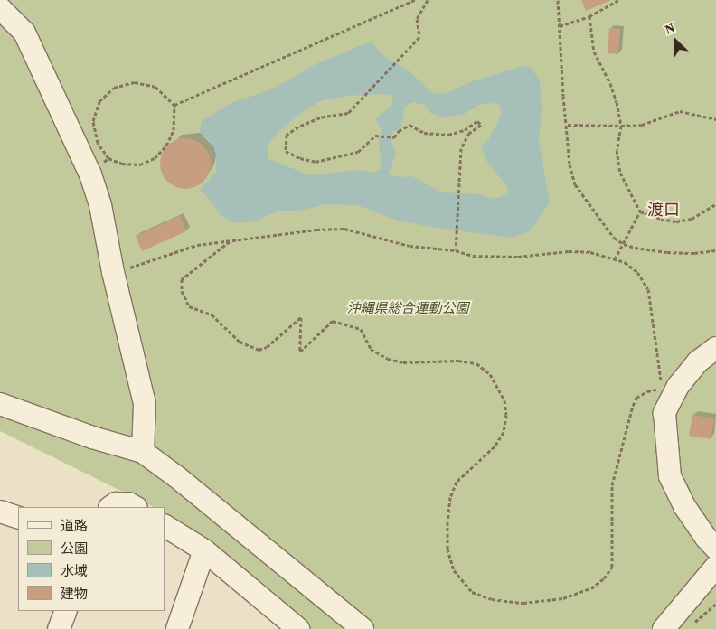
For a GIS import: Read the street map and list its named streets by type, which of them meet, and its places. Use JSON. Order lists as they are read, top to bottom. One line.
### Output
{"districts":["渡口"],"parks":["沖縄県総合運動公園"],"legend":["道路","公園","水域","建物"],"north":"top left"}
